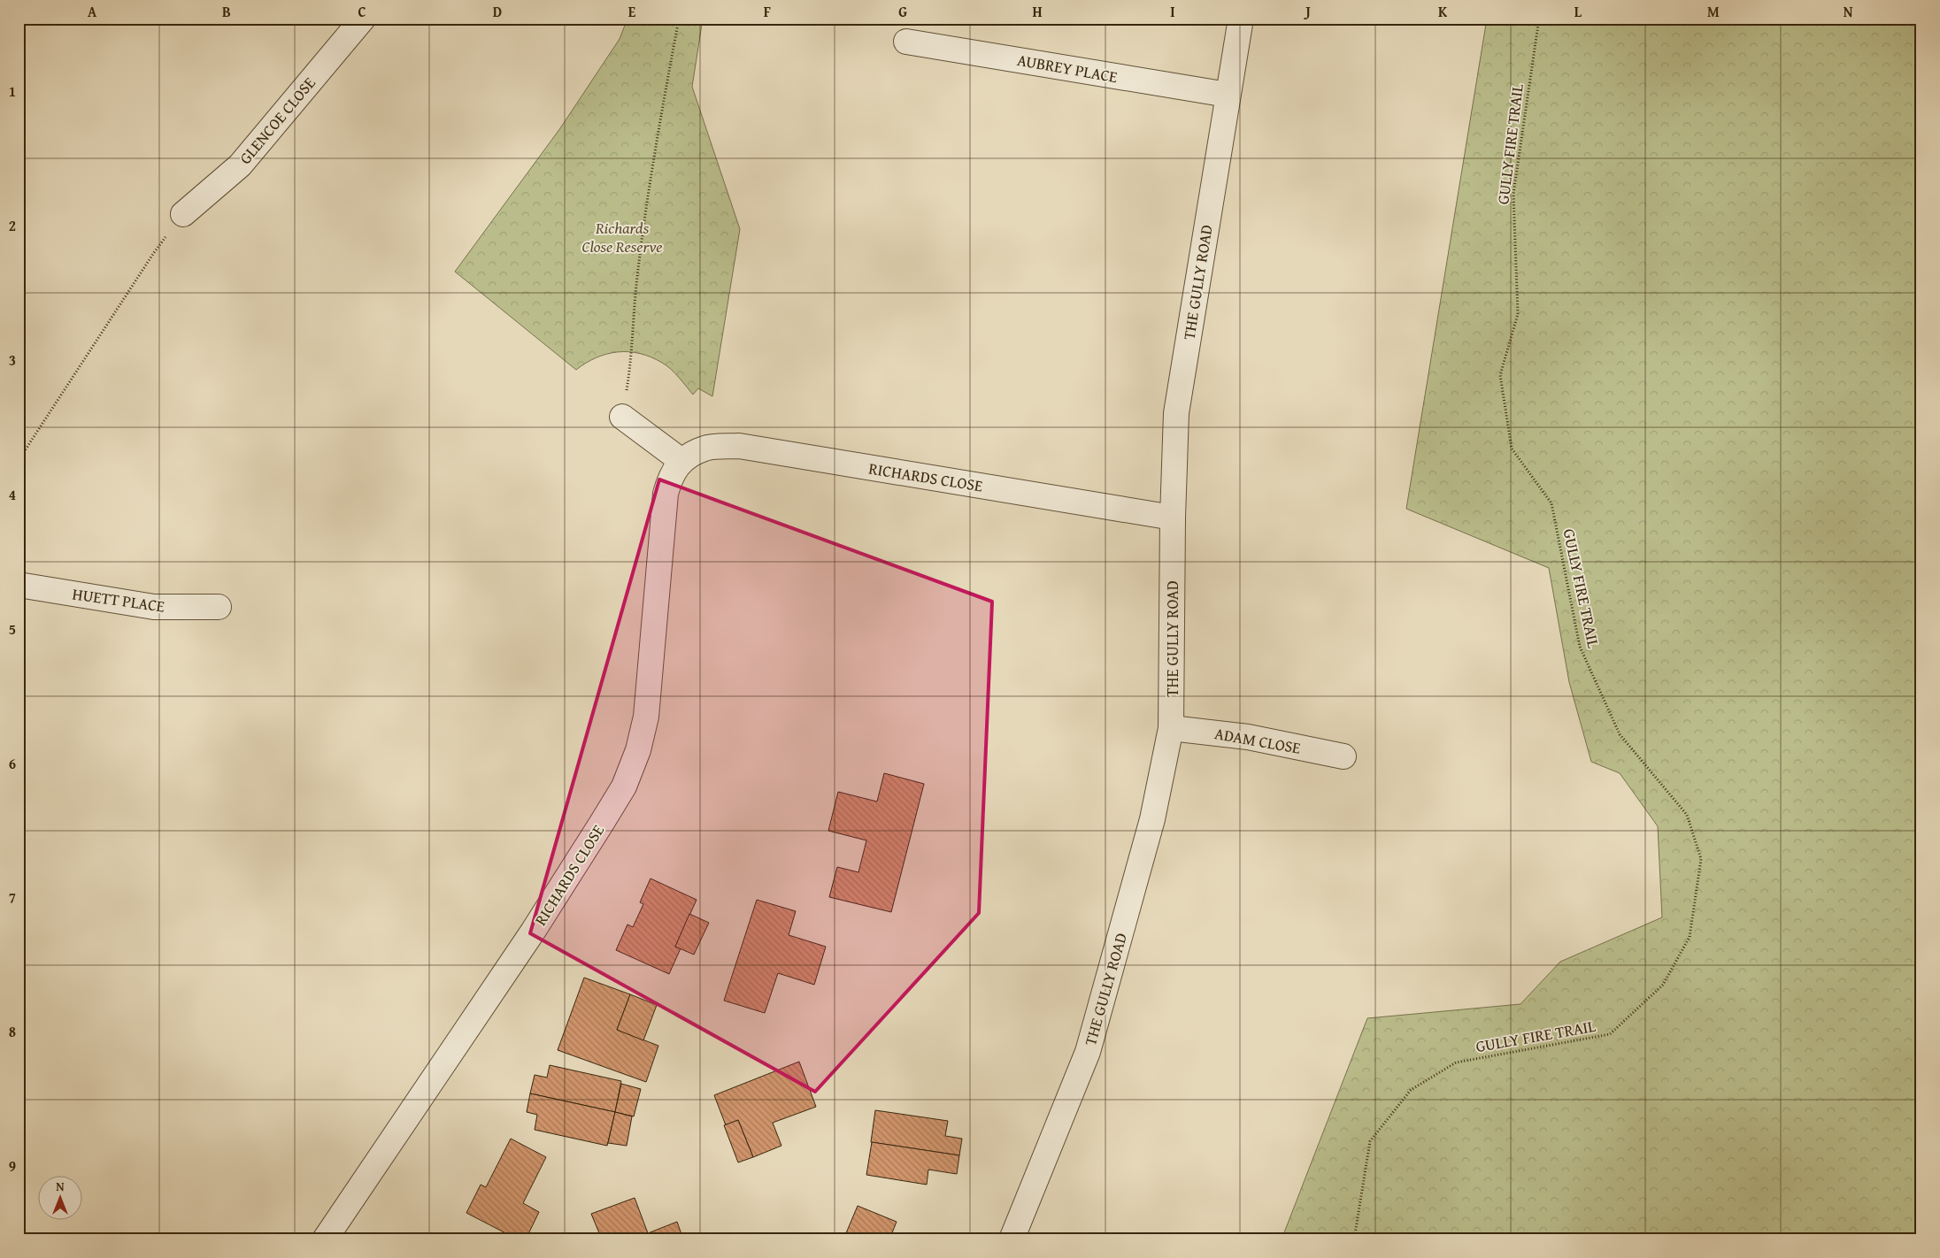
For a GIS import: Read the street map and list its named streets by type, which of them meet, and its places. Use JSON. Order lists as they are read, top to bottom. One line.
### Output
{"streets":{"street":["AUBREY PLACE","GLENCOE CLOSE","THE GULLY ROAD","RICHARDS CLOSE","HUETT PLACE","ADAM CLOSE"],"path":["GULLY FIRE TRAIL"]},"crossings":[["AUBREY PLACE","THE GULLY ROAD"],["THE GULLY ROAD","RICHARDS CLOSE"],["THE GULLY ROAD","ADAM CLOSE"]],"parks":["Richards Close Reserve"],"north":"top","grid":{"columns":["A","B","C","D","E","F","G","H","I","J","K","L","M","N"],"rows":["1","2","3","4","5","6","7","8","9"]}}
